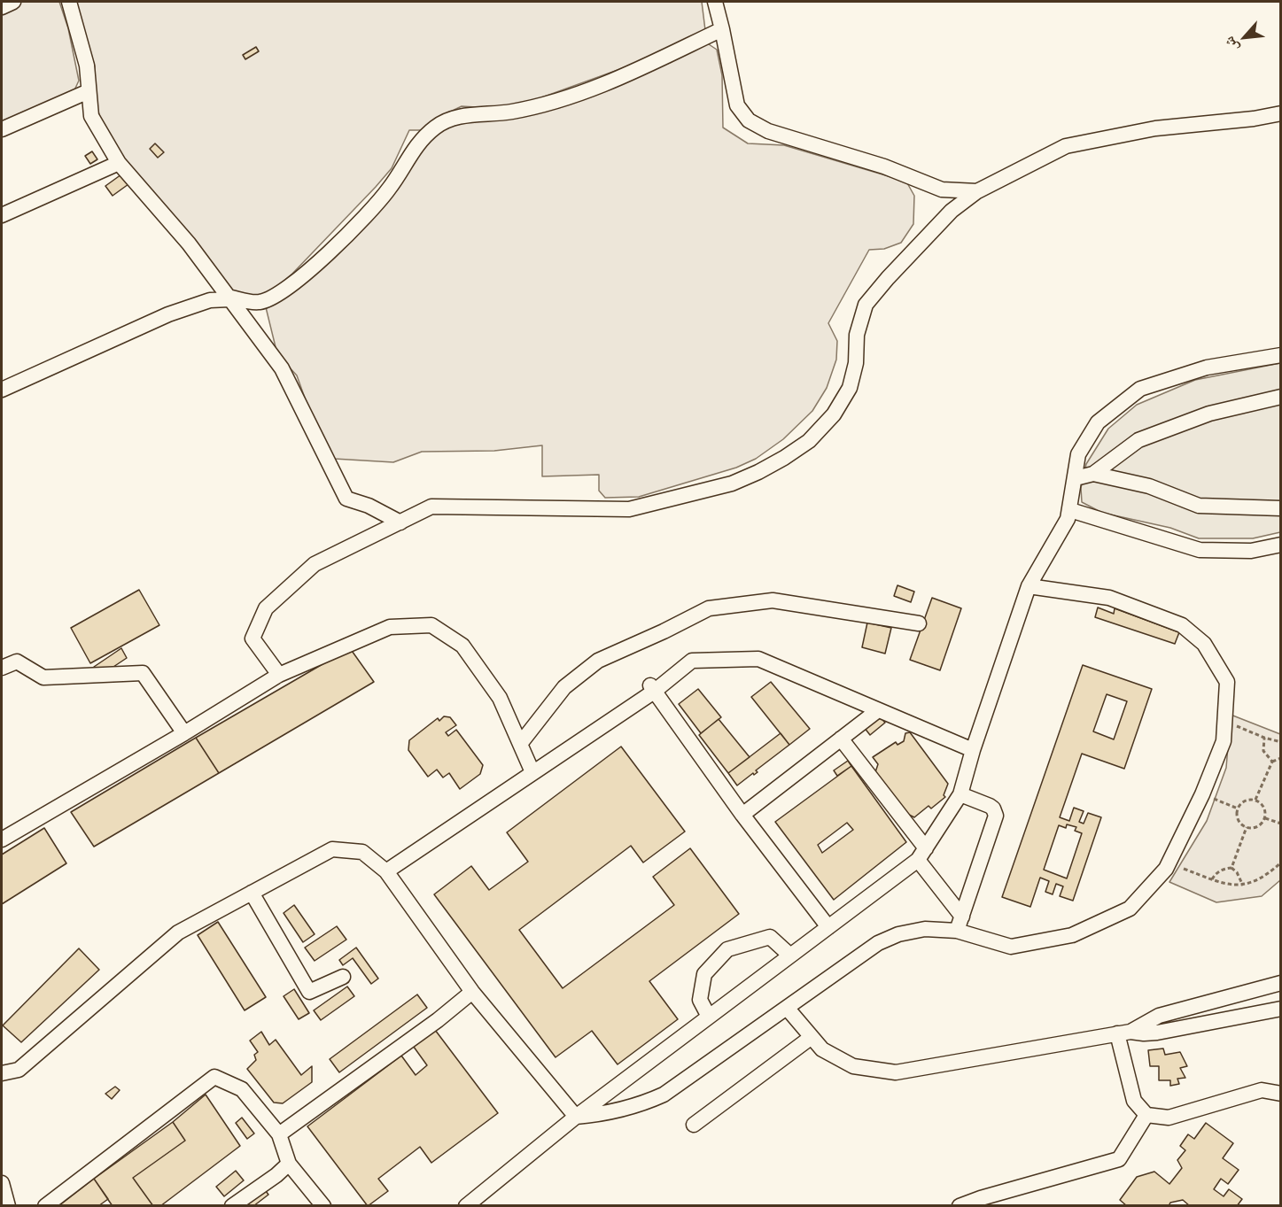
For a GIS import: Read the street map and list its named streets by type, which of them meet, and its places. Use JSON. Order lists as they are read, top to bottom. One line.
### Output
{"north":"bottom left"}
